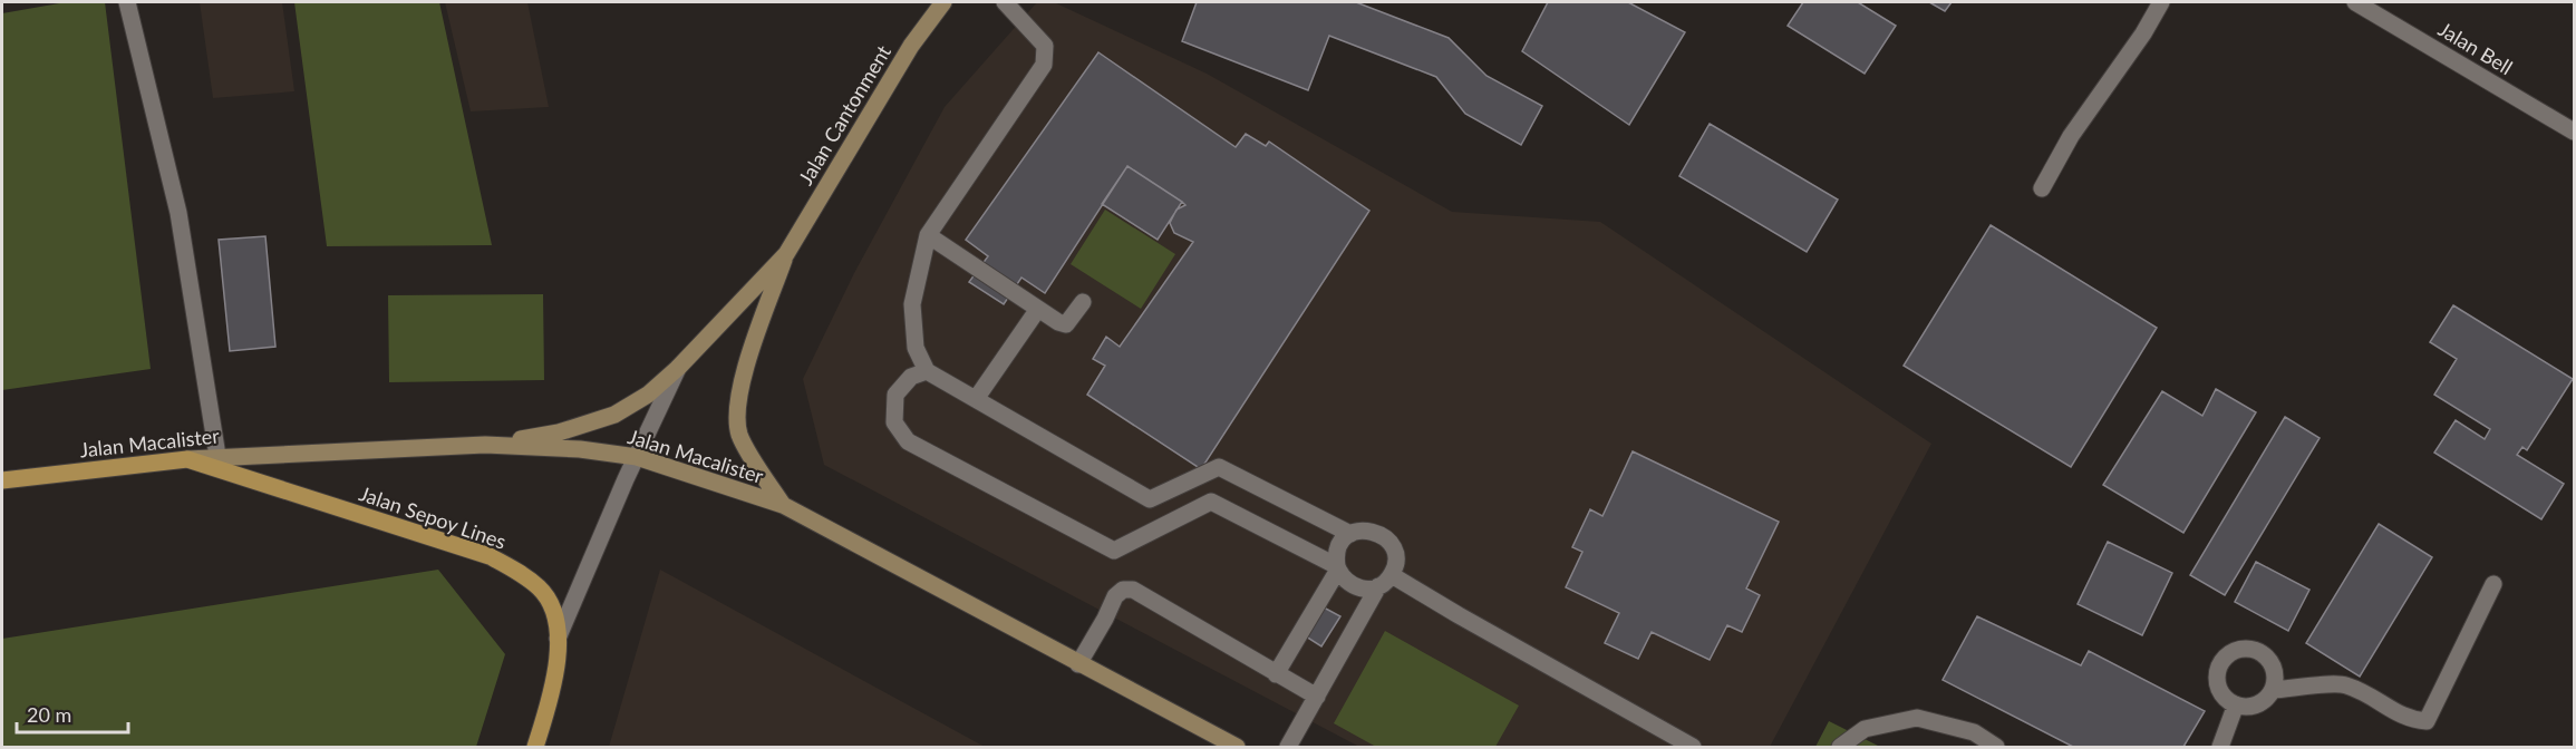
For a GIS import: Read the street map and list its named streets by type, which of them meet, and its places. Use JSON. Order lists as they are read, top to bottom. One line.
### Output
{"streets":{"main road":["Jalan Cantonment","Jalan Macalister","Jalan Sepoy Lines"],"street":["Jalan Bell"]},"crossings":[["Jalan Macalister","Jalan Sepoy Lines"]],"scale_bar":"20 m"}
